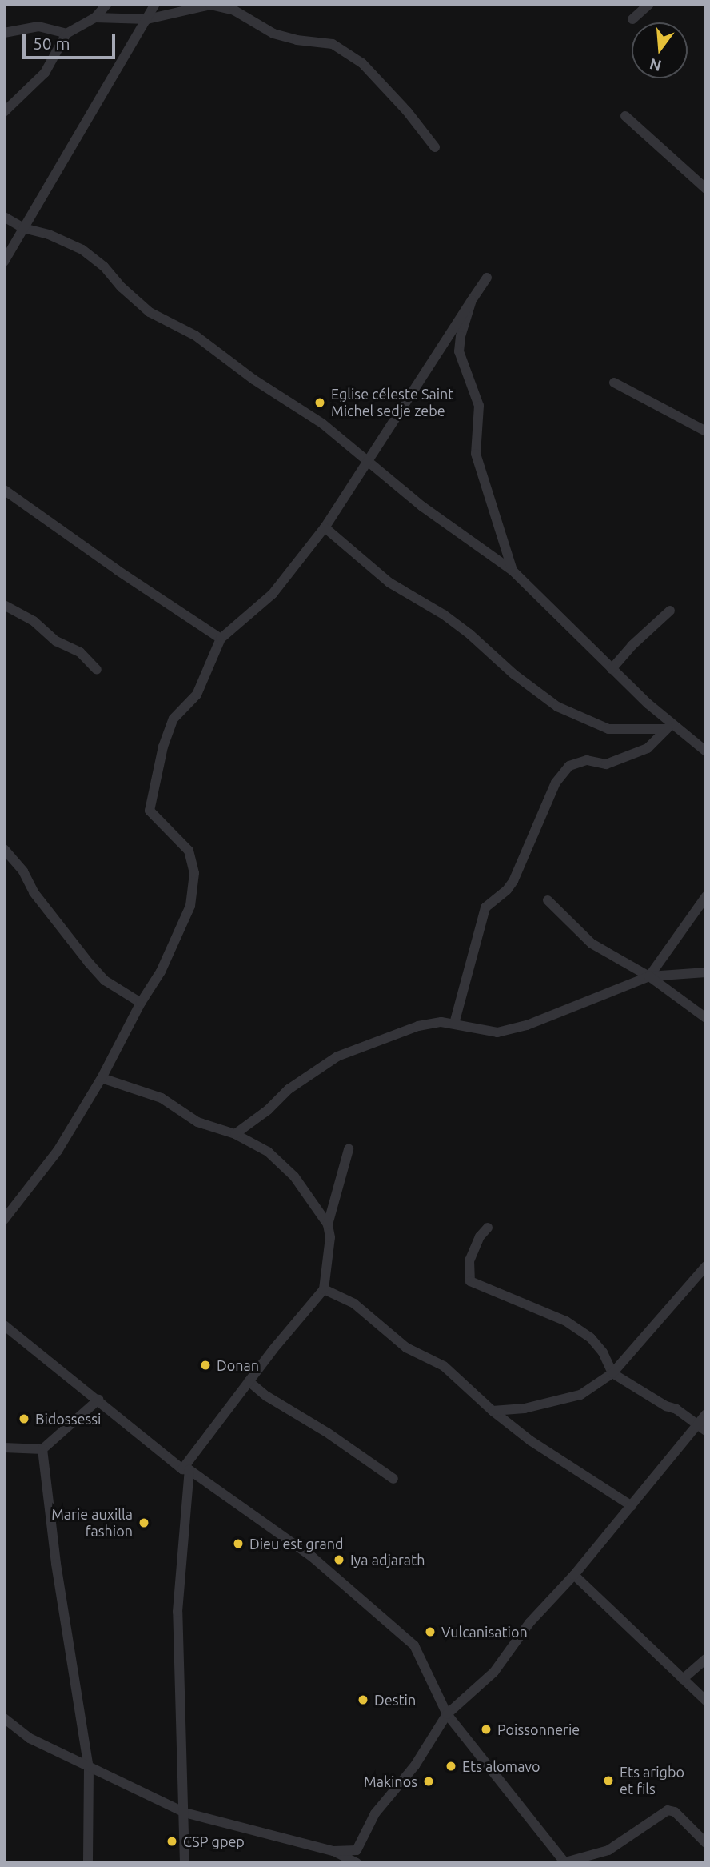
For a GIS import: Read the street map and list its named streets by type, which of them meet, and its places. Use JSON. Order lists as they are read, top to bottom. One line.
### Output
{"places":["Eglise céleste Saint Michel sedje zebe","Donan","Bidossessi","Marie auxilla fashion","Dieu est grand","Iya adjarath","Vulcanisation","Destin","Poissonnerie","Ets alomavo","Ets arigbo et fils","Makinos","CSP gpep"],"scale_bar":"50 m","north":"bottom"}
